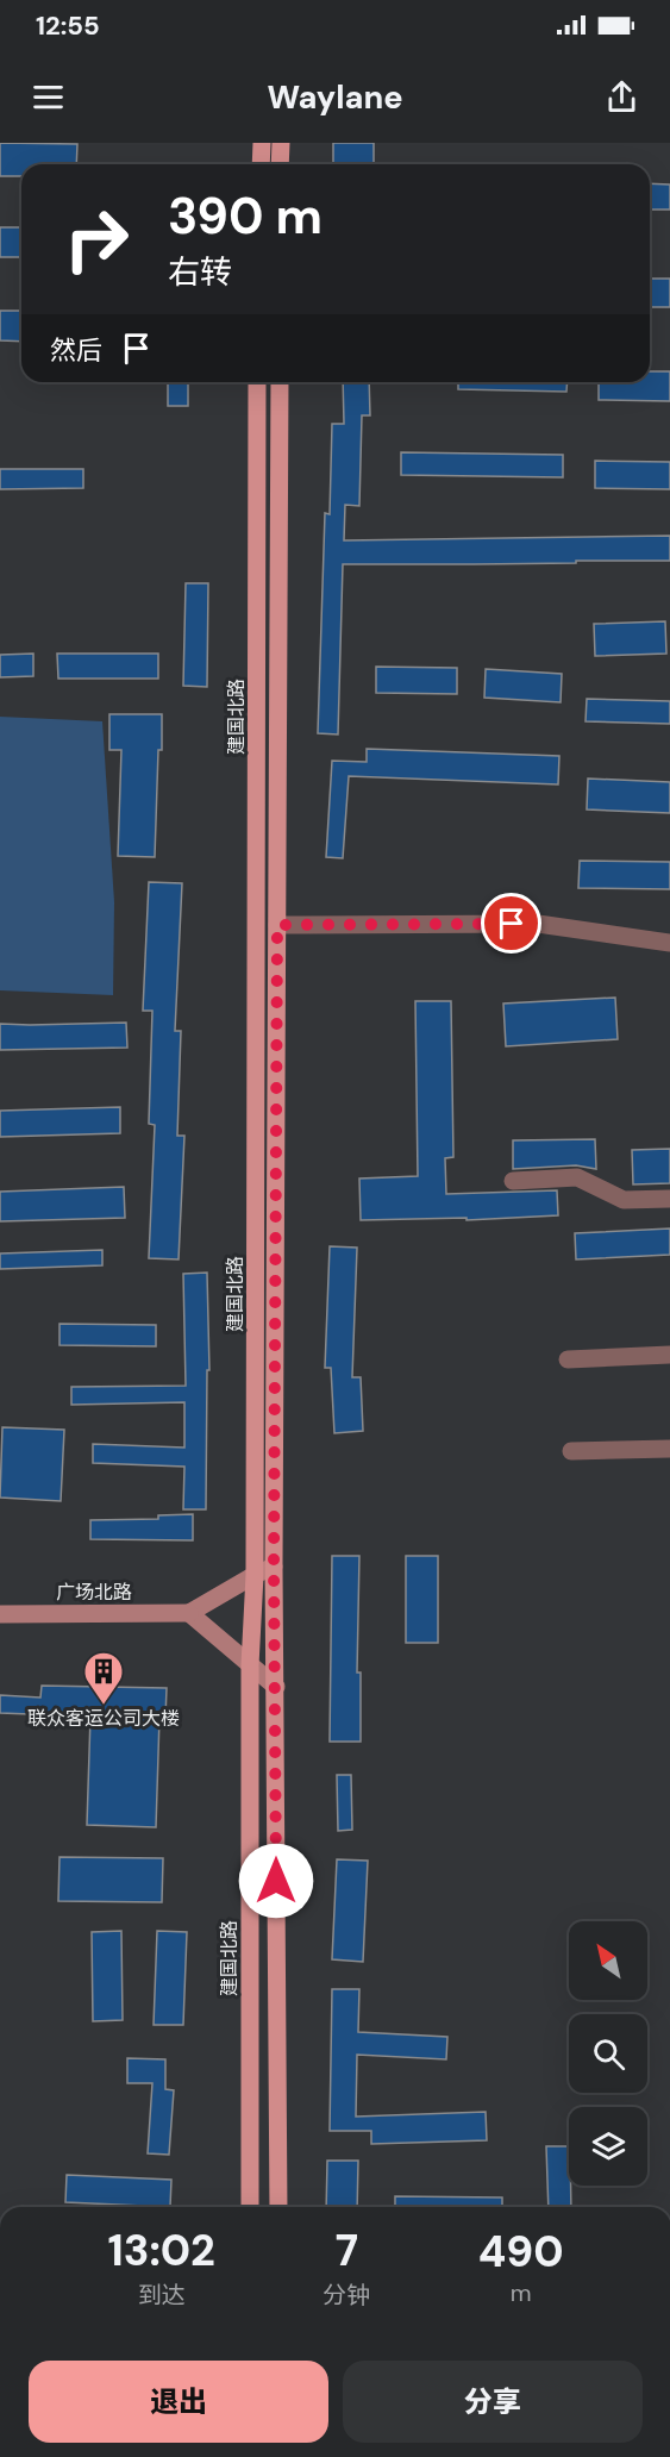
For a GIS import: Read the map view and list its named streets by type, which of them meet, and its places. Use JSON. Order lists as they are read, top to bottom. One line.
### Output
{"streets":{"main road":["建国北路","广场北路"]},"places":{"building":["联众客运公司大楼"]},"north":"top left","page":{"status":"12:55","header":"Waylane","turn":["390 m","右转"],"then":"然后","eta":["13:02","到达","7","分钟","490","m"],"buttons":["退出","分享"]}}
